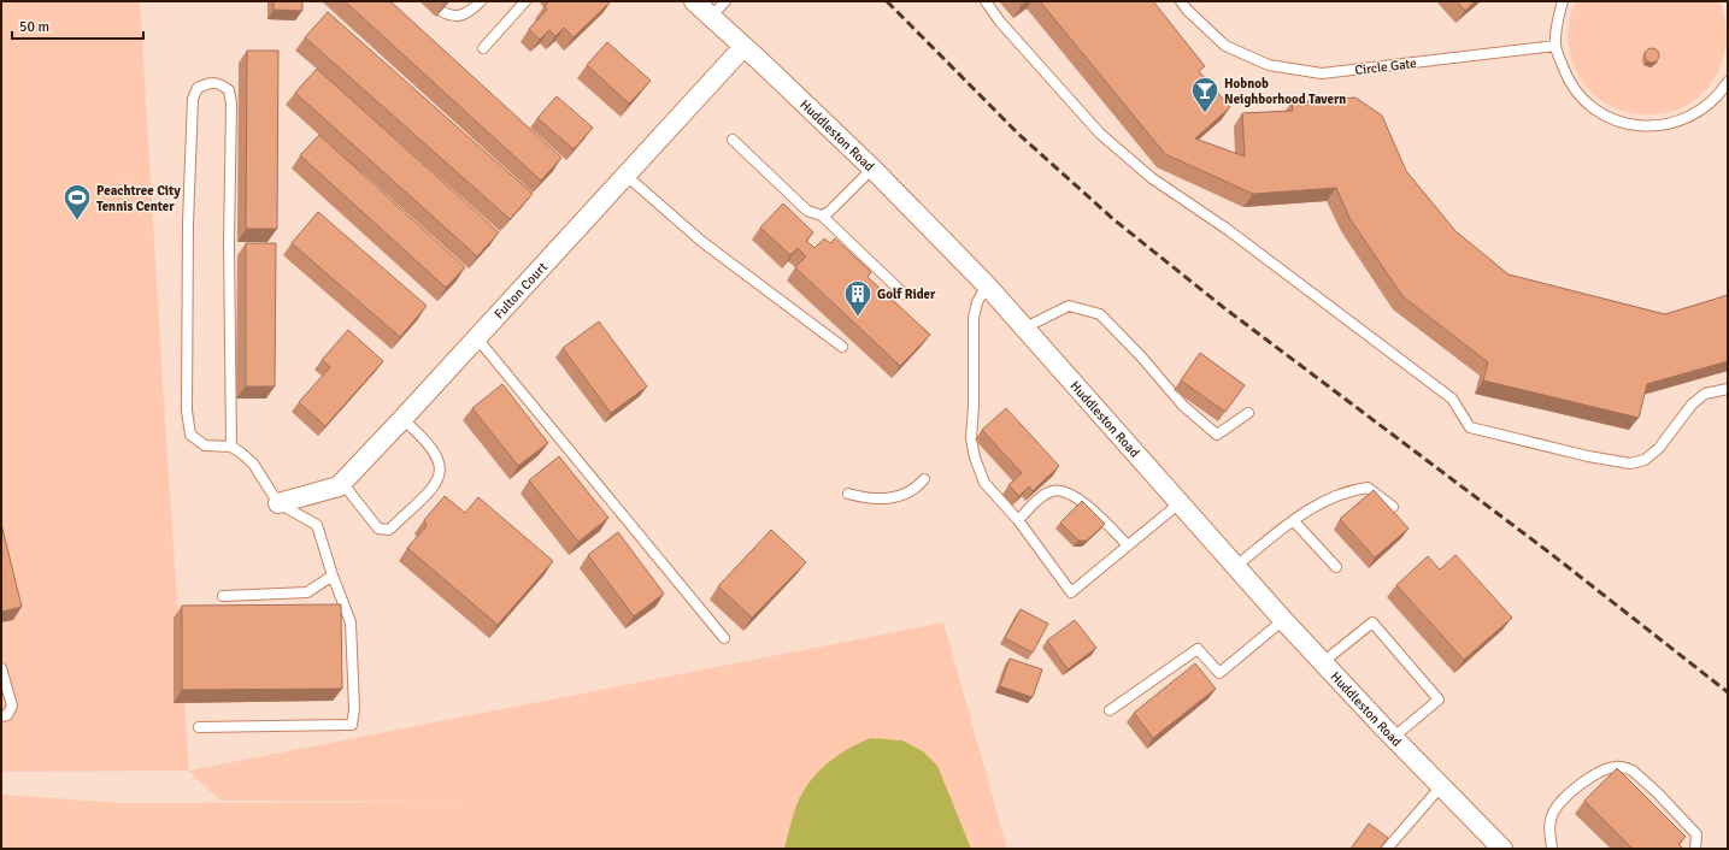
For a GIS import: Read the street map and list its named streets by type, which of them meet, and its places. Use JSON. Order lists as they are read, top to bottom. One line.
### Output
{"streets":{"street":["Huddleston Road","Fulton Court"],"lane":["Circle Gate"]},"crossings":[["Huddleston Road","Fulton Court"]],"places":{"bar":["Hobnob Neighborhood Tavern"],"sports":["Peachtree City Tennis Center"],"building":["Golf Rider"]},"scale_bar":"50 m"}
